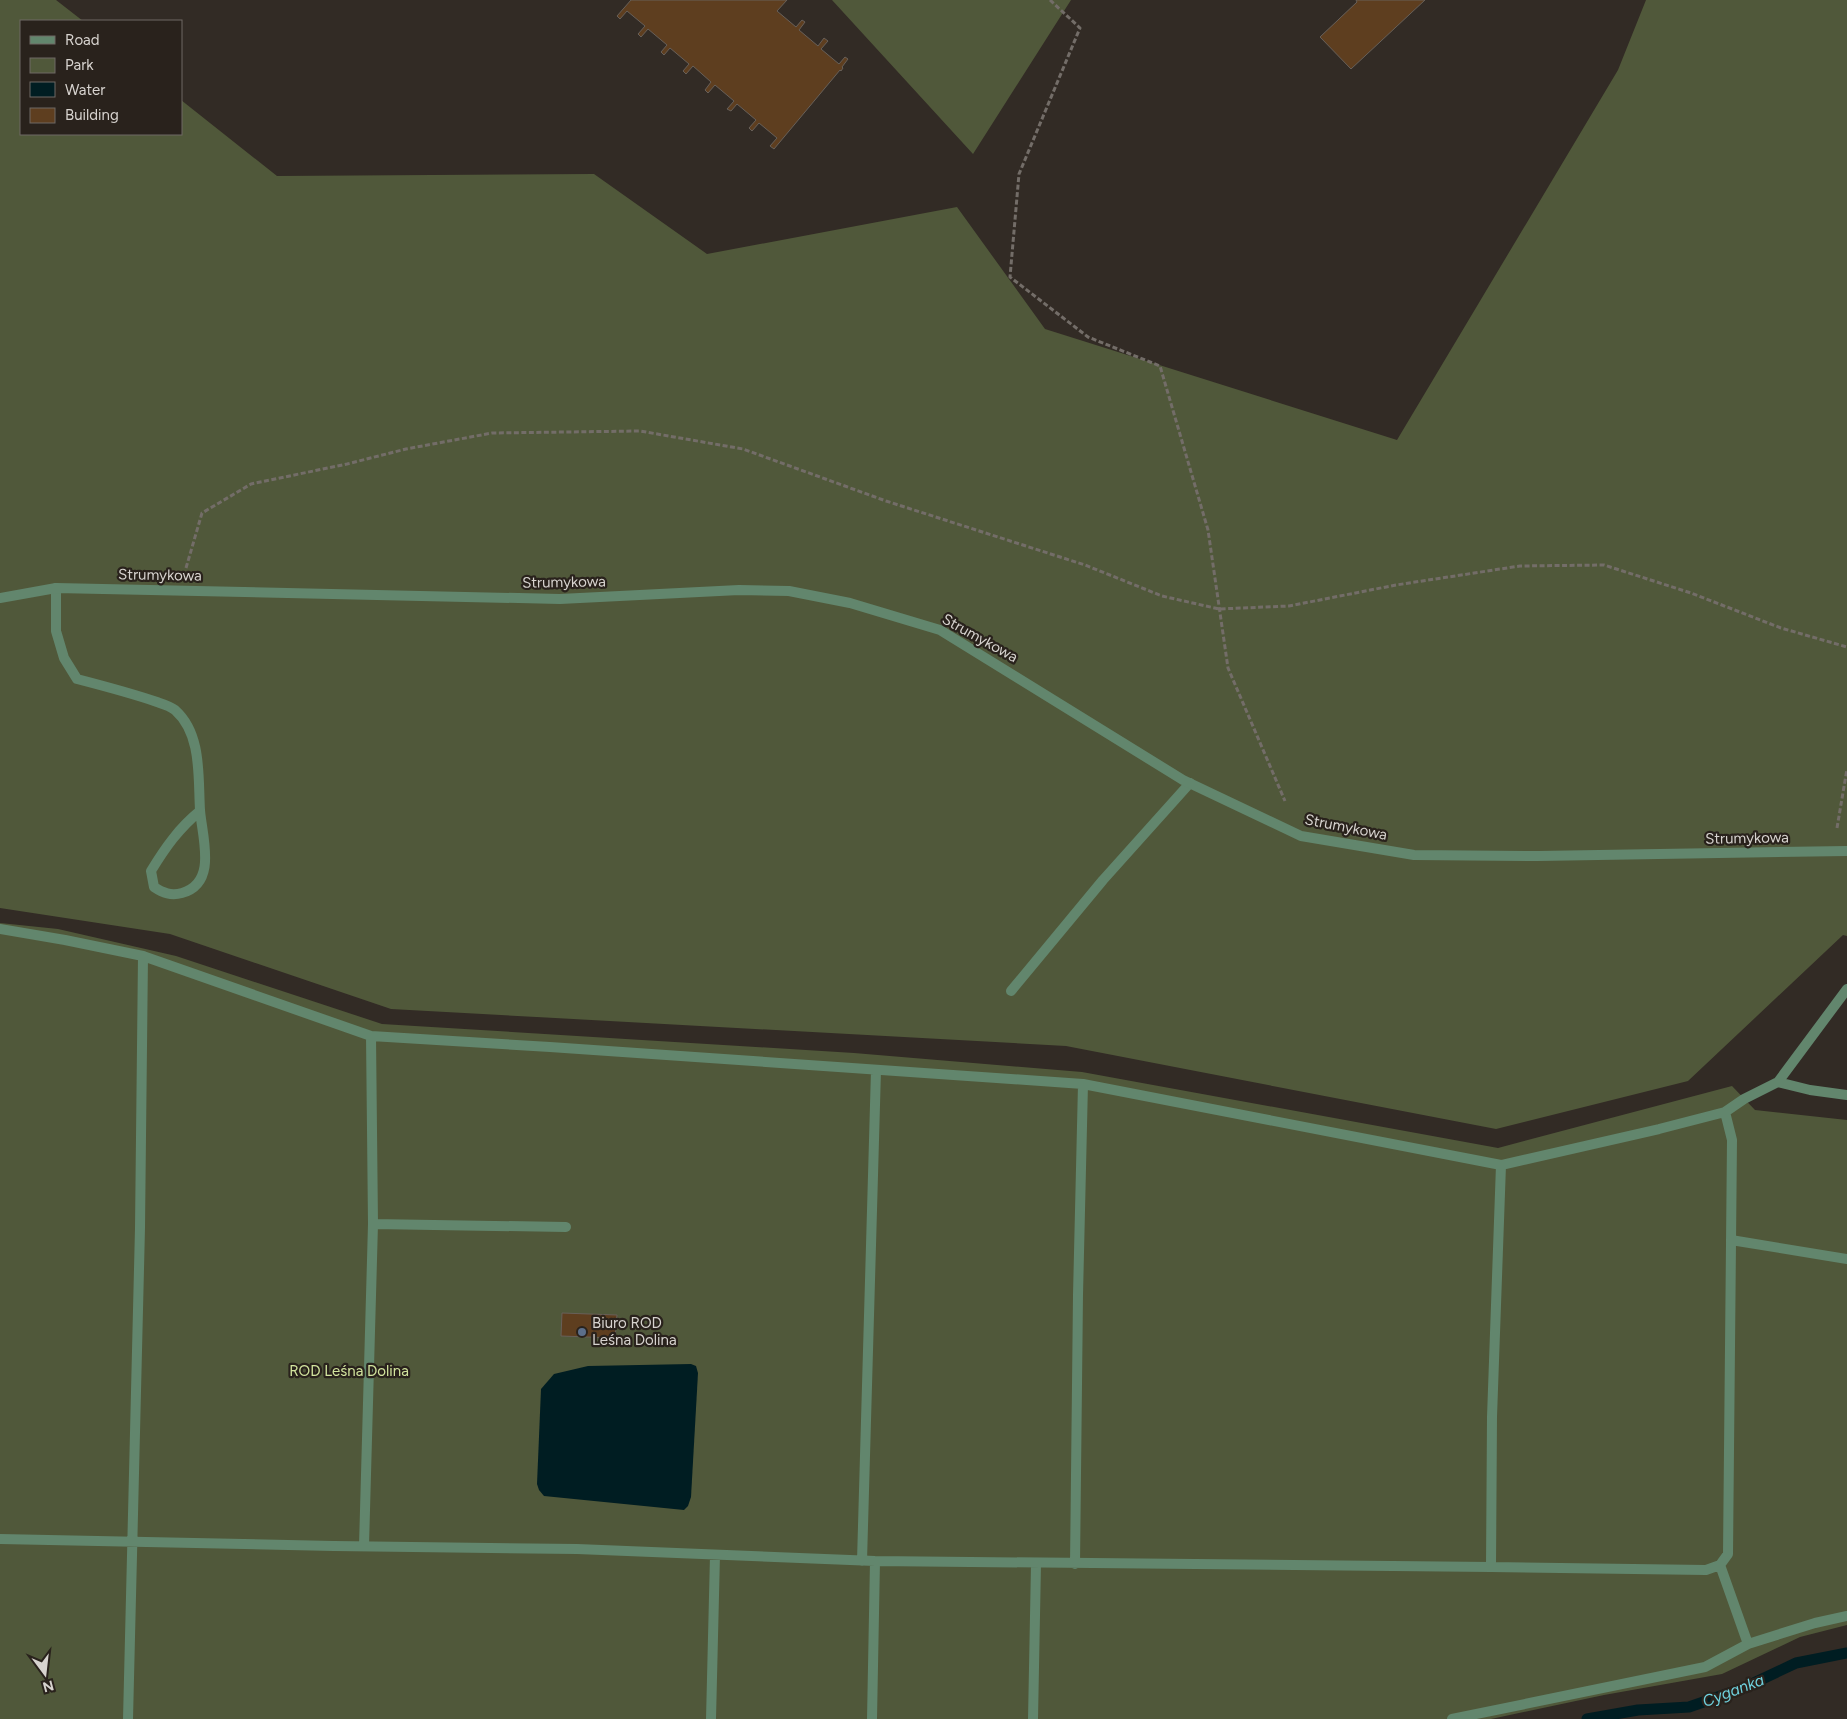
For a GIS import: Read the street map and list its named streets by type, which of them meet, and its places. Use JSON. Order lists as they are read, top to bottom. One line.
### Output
{"streets":{"street":["Strumykowa"]},"water":["Cyganka"],"parks":["ROD Leśna Dolina"],"places":["Biuro ROD Leśna Dolina"],"legend":["Road","Park","Water","Building"],"north":"bottom"}
